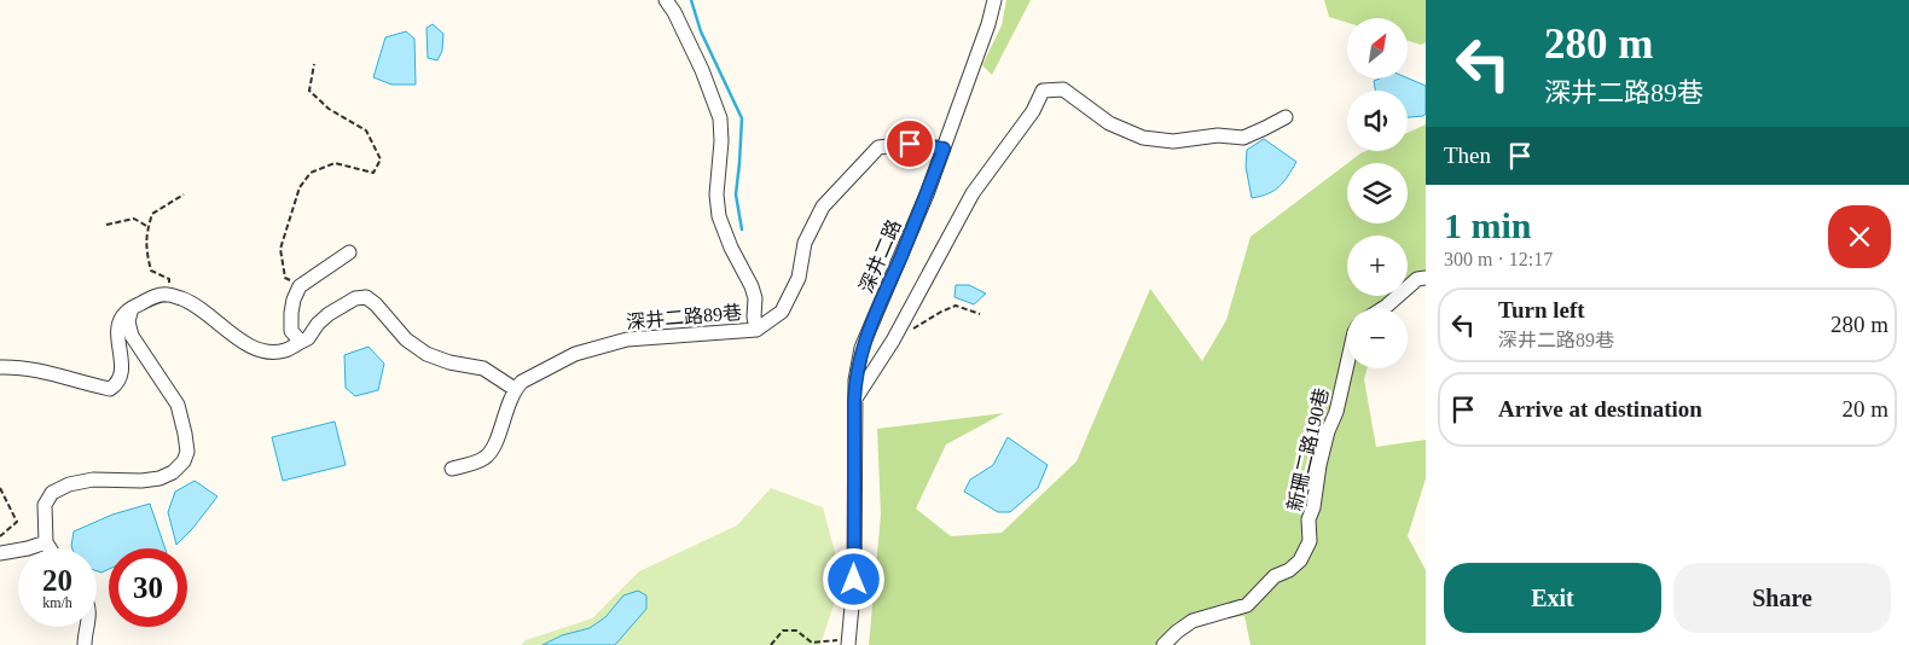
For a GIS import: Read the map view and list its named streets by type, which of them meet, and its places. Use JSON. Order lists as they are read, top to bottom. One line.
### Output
{"streets":{"street":["深井二路","深井二路89巷","新珊二路190巷"]},"crossings":[["深井二路","深井二路89巷"]],"north":"top right","page":{"turn":["280 m","深井二路89巷"],"map_buttons":["+","−"],"then":"Then","heading":["1 min","300 m · 12:17"],"list":[{"name":"Turn left","note":"深井二路89巷","value":"280 m"},{"name":"Arrive at destination","value":"20 m"}],"speed":"20 km/h","limit":"30","buttons":["Exit","Share"]}}
